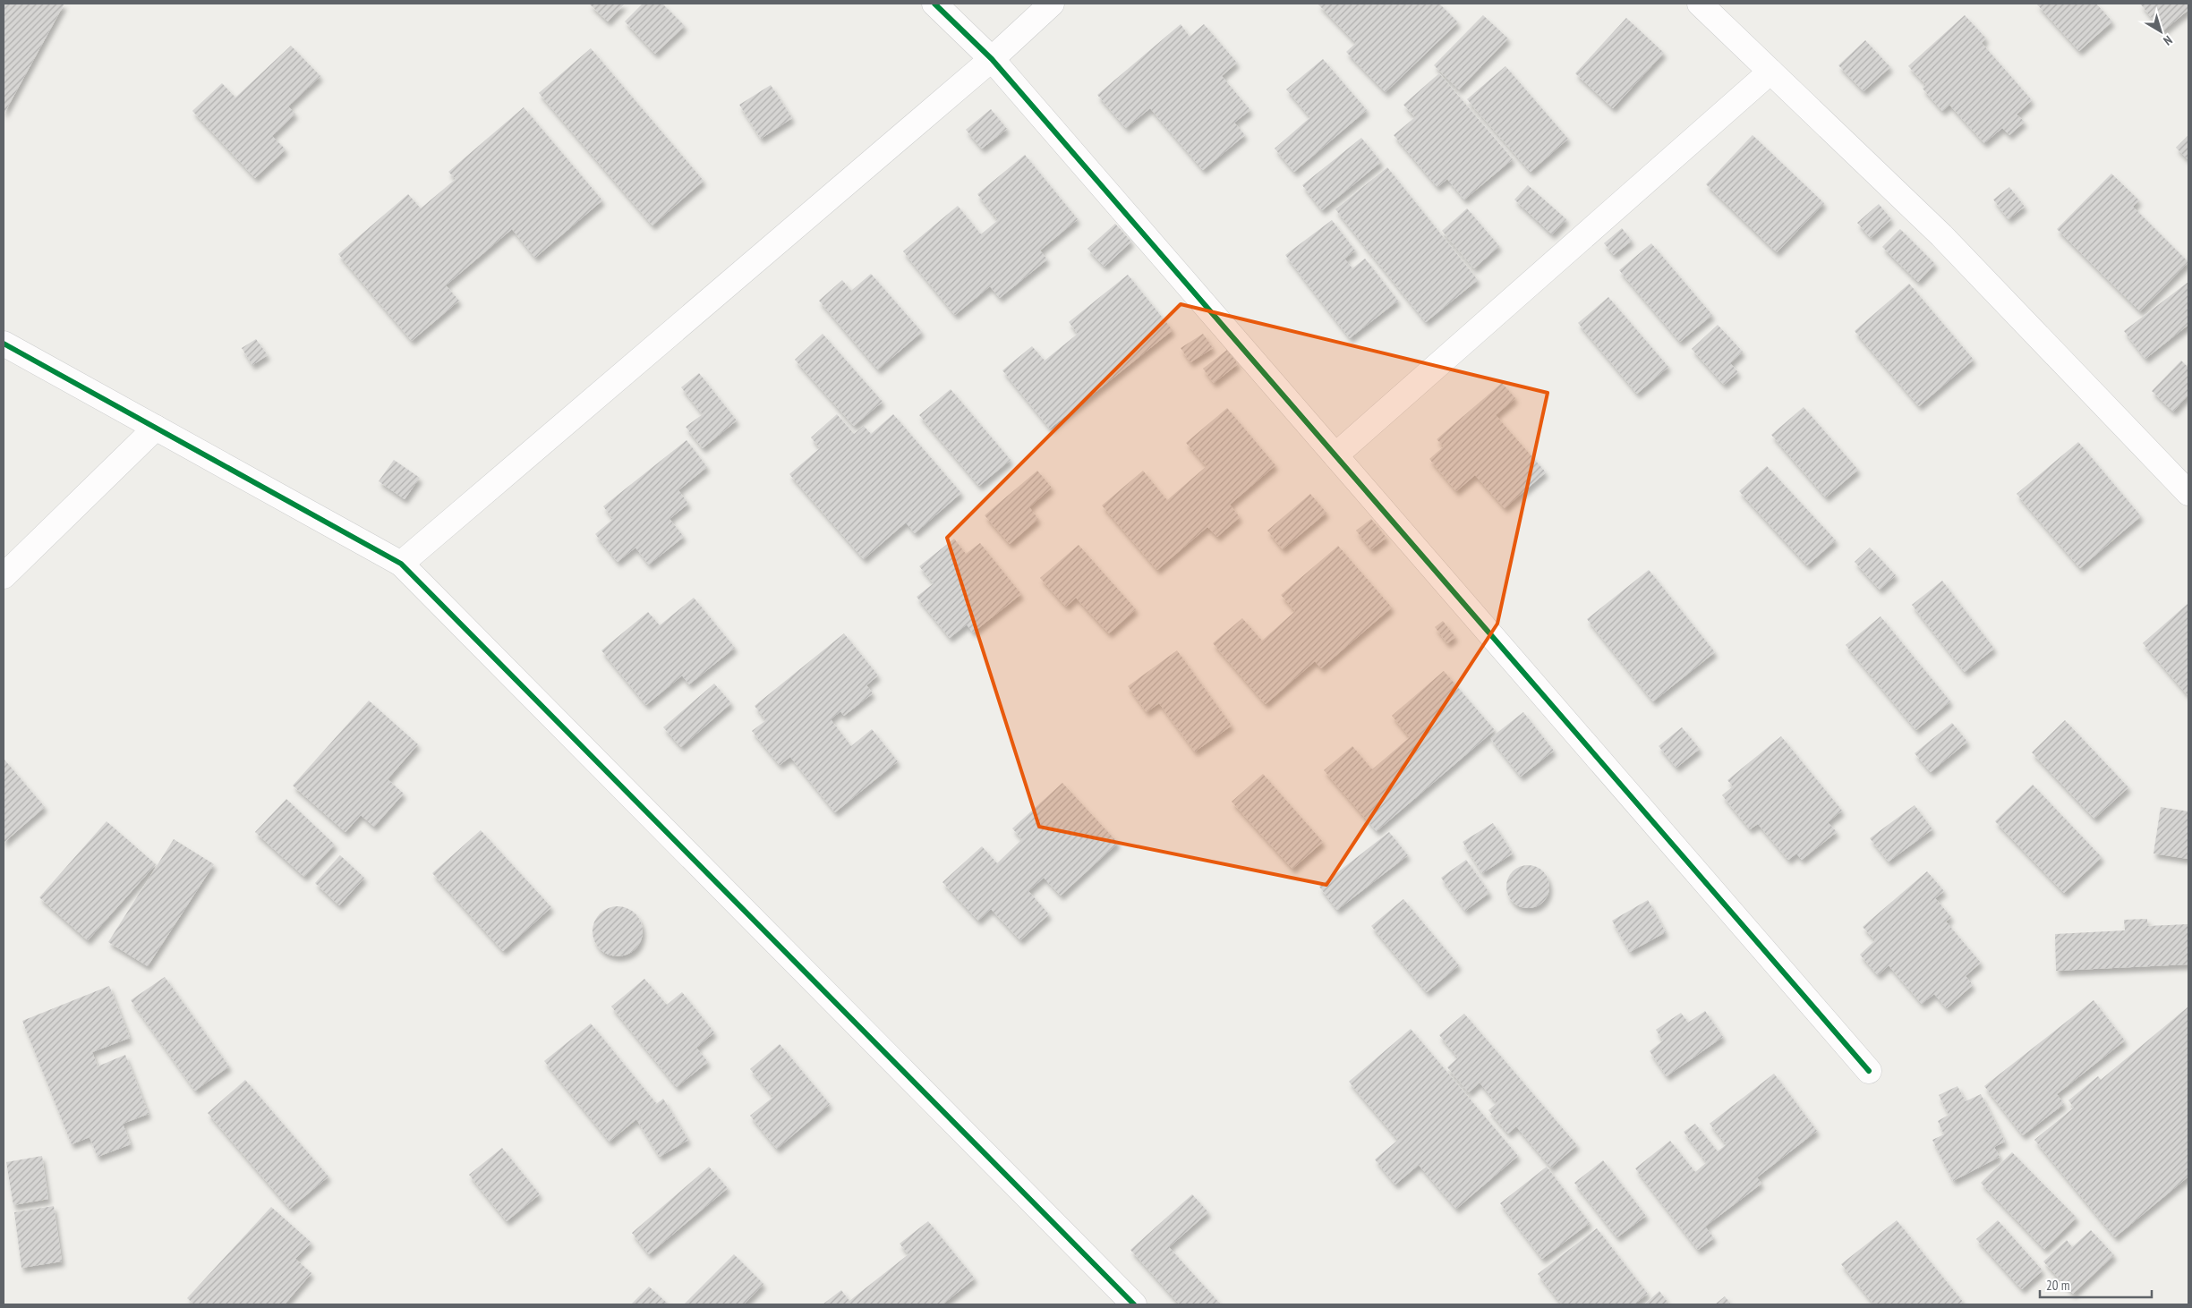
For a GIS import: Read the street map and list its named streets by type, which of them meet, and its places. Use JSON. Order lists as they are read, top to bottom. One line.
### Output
{"scale_bar":"20 m","north":"bottom right"}
